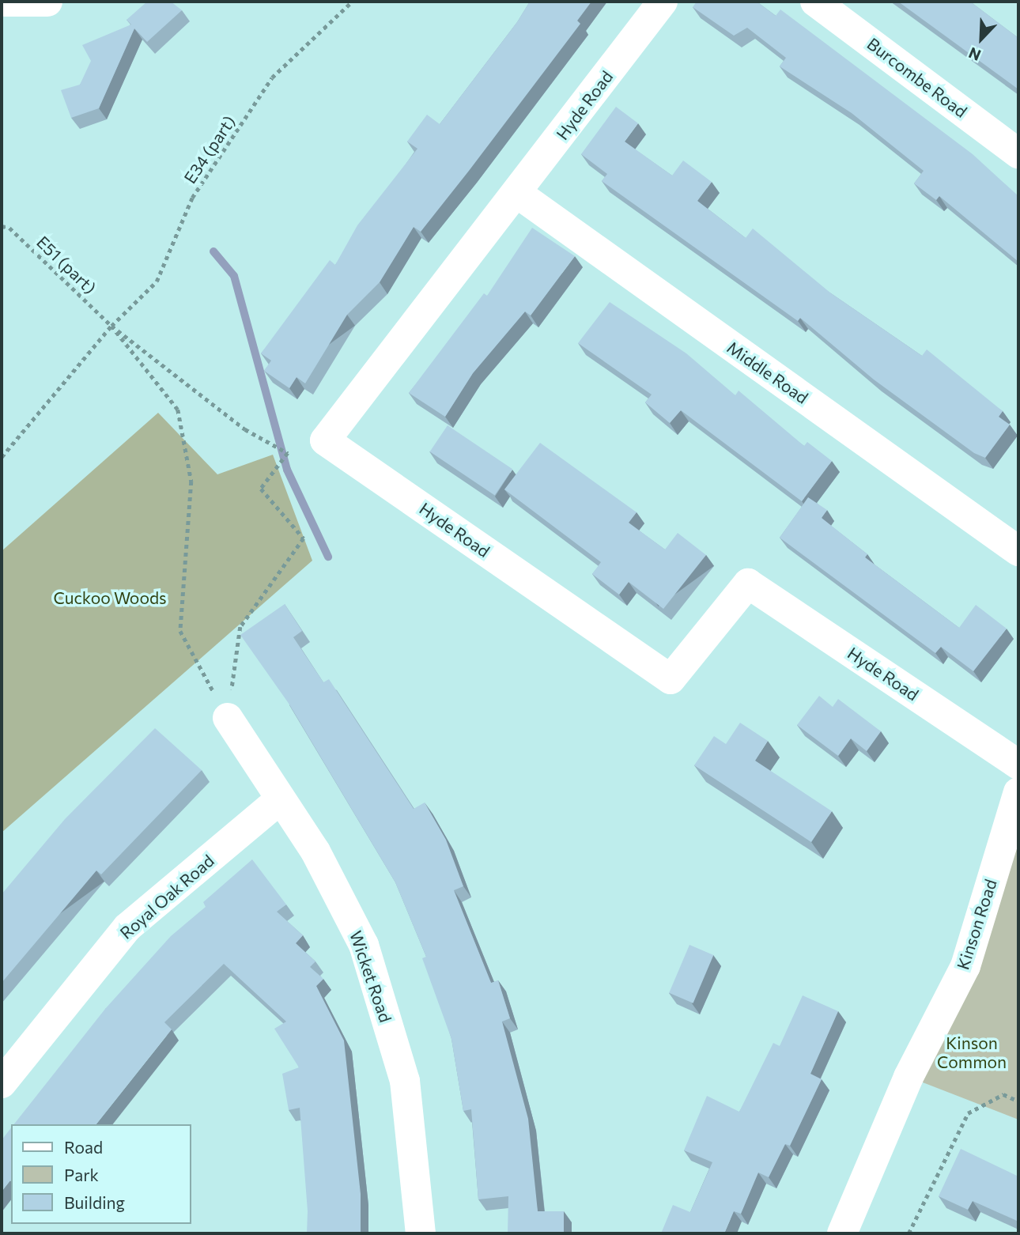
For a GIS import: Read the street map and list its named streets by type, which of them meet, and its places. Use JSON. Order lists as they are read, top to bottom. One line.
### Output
{"streets":{"street":["Burcombe Road","Hyde Road","Middle Road","Royal Oak Road","Kinson Road","Wicket Road"],"path":["E34 (part)","E51 (part)"]},"crossings":[["Hyde Road","Middle Road"],["E34 (part)","E51 (part)"],["Royal Oak Road","Wicket Road"]],"parks":["Cuckoo Woods","Kinson Common"],"legend":["Road","Park","Building"],"north":"bottom left"}
